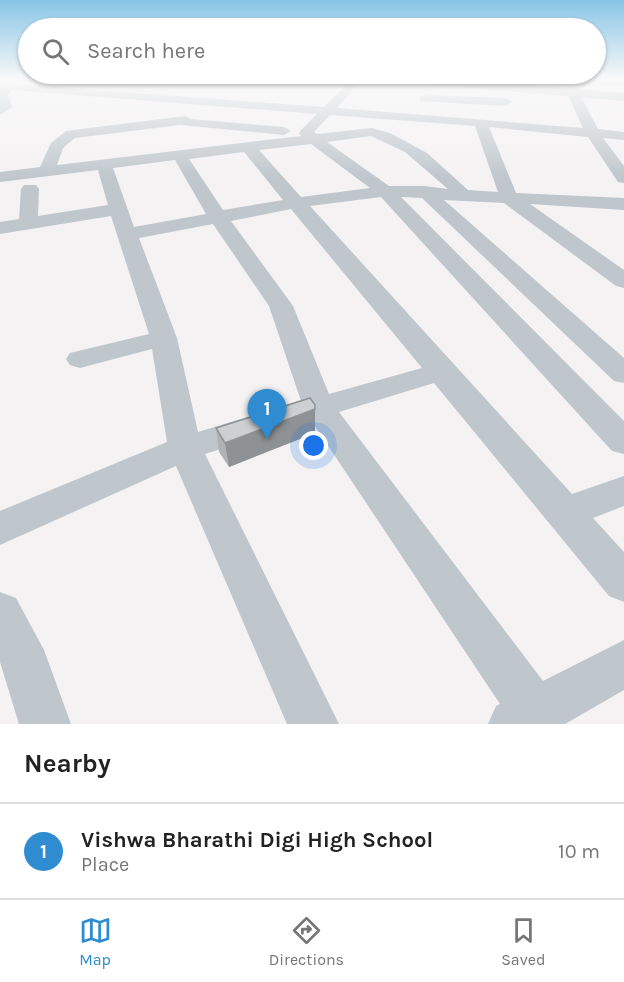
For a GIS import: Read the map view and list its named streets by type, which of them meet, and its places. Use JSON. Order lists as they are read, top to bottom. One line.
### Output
{"page":{"search":"Search here","pins":"1","heading":"Nearby","list":[{"mark":"1","name":"Vishwa Bharathi Digi High School","note":"Place","value":"10 m"}],"nav":["Map","Directions","Saved"]}}
